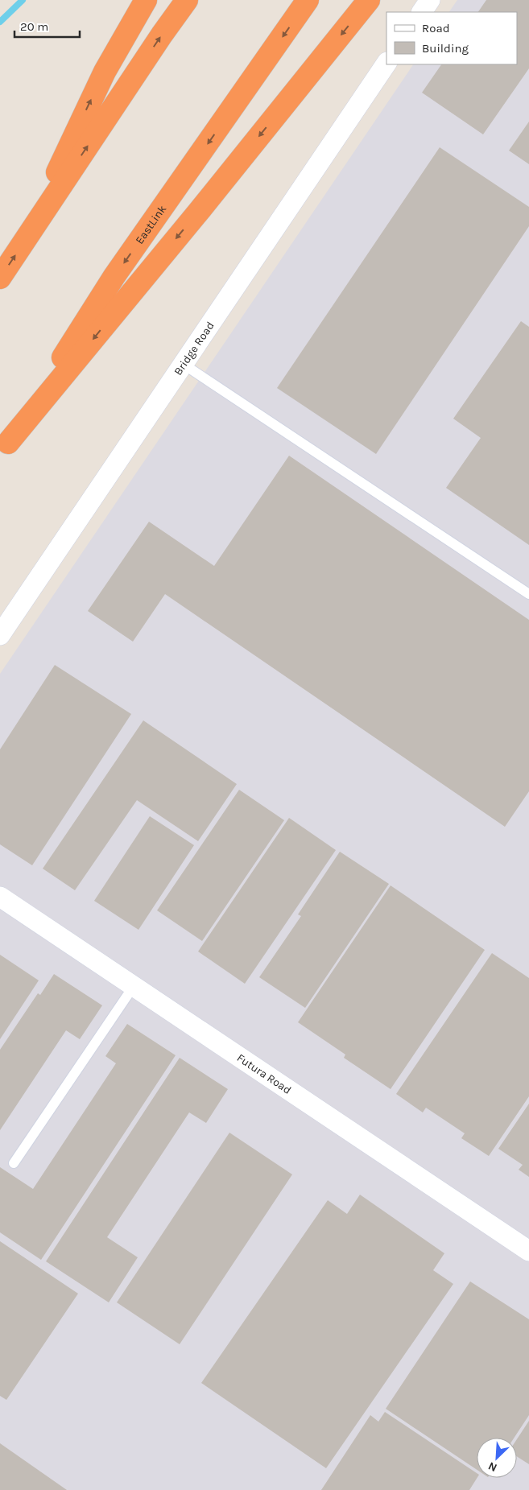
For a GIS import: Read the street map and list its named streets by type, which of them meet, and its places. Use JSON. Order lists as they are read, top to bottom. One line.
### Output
{"streets":{"highway":["EastLink"],"street":["Bridge Road","Futura Road"]},"legend":["Road","Building"],"scale_bar":"20 m","north":"bottom left"}
